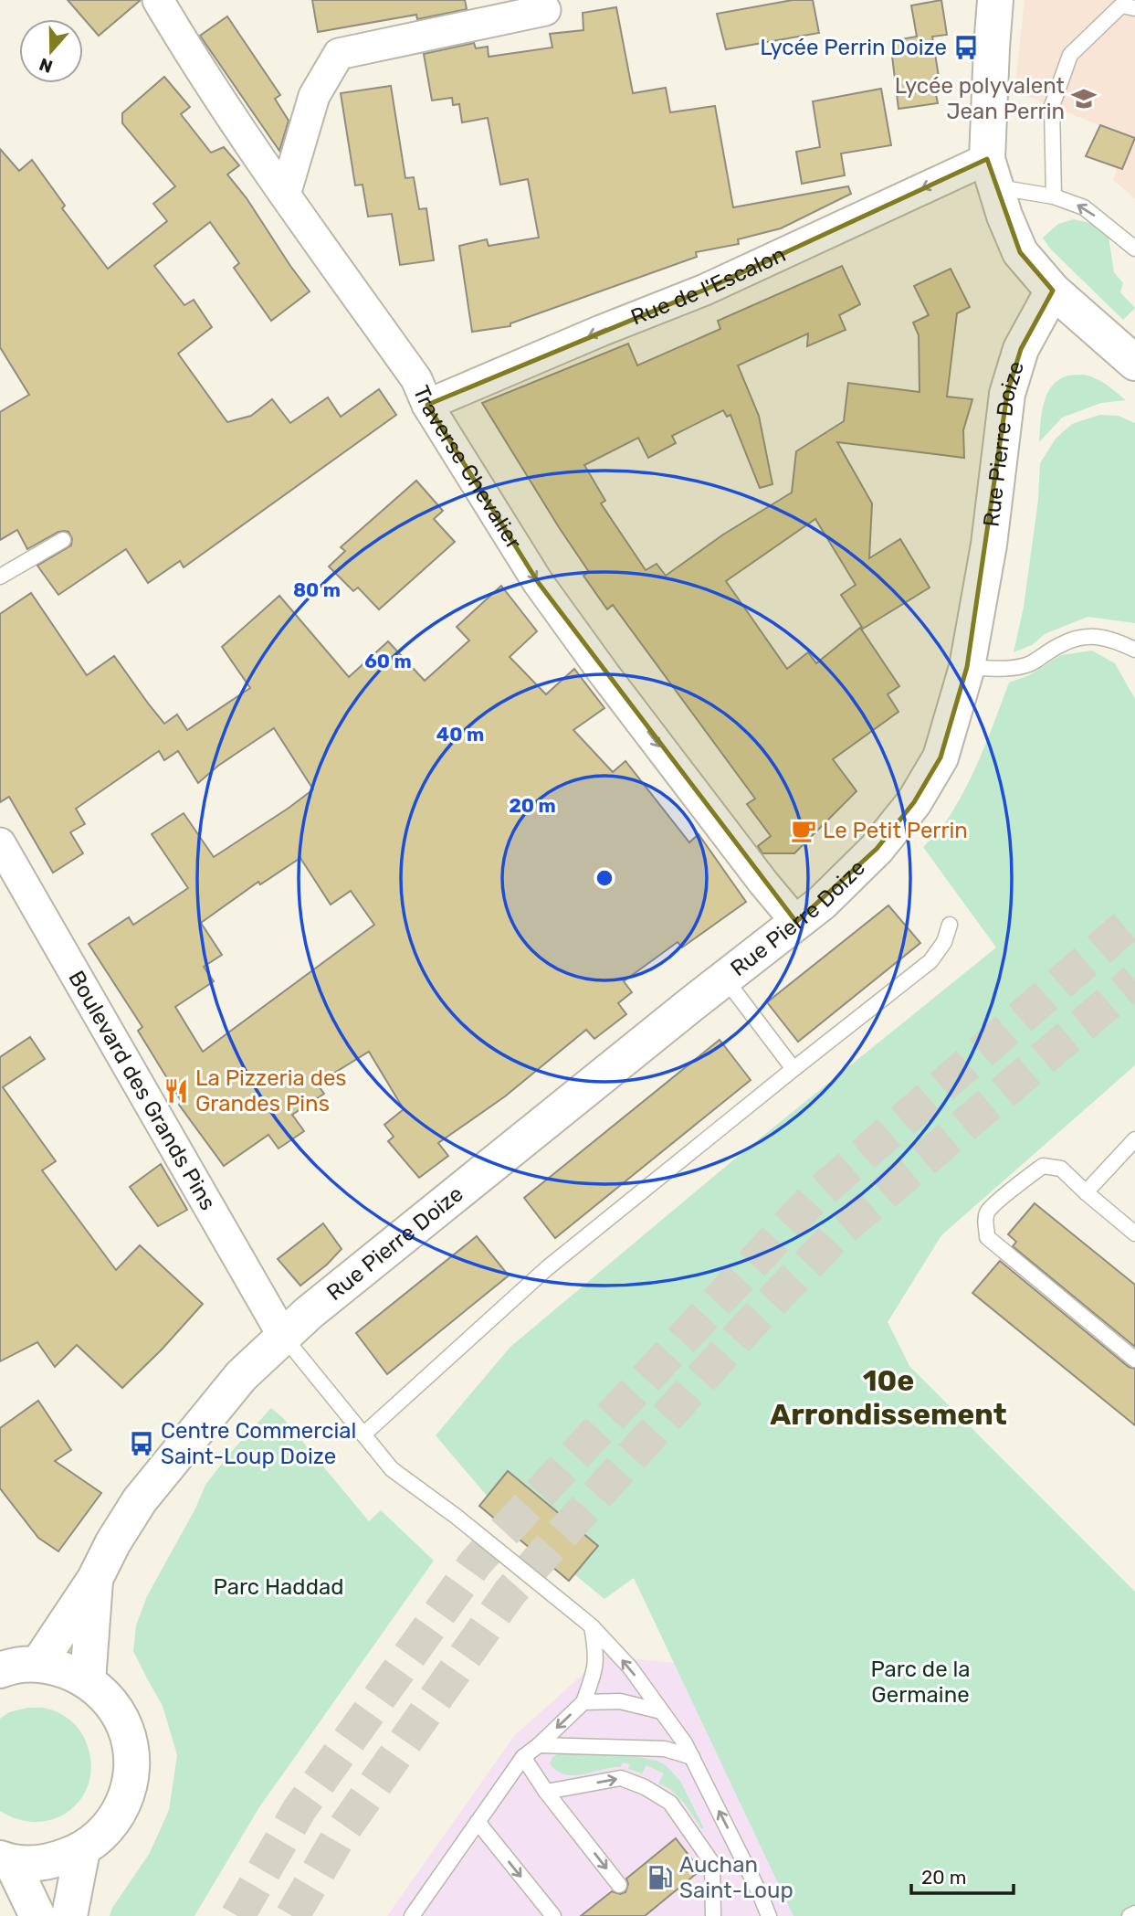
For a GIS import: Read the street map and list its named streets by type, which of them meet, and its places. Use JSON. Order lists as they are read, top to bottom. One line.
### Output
{"streets":{"street":["Rue de l'Escalon","Rue Pierre Doize","Traverse Chevalier","Boulevard des Grands Pins"]},"crossings":[["Rue de l'Escalon","Traverse Chevalier"],["Rue Pierre Doize","Traverse Chevalier"],["Rue Pierre Doize","Boulevard des Grands Pins"]],"one_way":["Rue de l'Escalon","Traverse Chevalier"],"districts":["10e Arrondissement"],"parks":["Parc Haddad","Parc de la Germaine"],"places":{"bus stop":["Lycée Perrin Doize","Centre Commercial Saint-Loup Doize"],"school or university":["Lycée polyvalent Jean Perrin"],"cafe":["Le Petit Perrin"],"restaurant":["La Pizzeria des Grandes Pins"],"fuel station":["Auchan Saint-Loup"]},"scale_bar":"20 m","north":"bottom","rings":["80 m","60 m","40 m","20 m"]}
